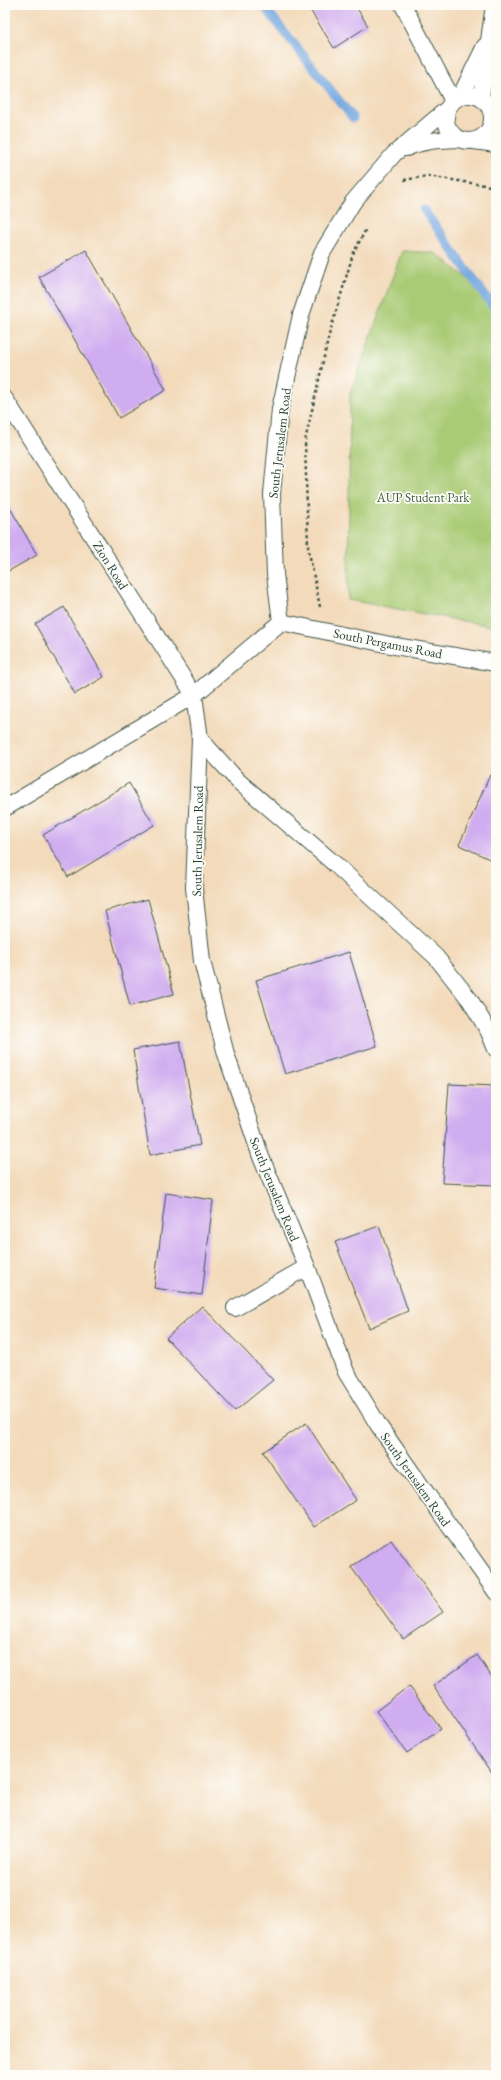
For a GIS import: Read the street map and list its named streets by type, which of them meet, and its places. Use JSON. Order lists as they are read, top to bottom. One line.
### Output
{"streets":{"lane":["South Jerusalem Road","Zion Road","South Pergamus Road"]},"crossings":[["South Jerusalem Road","Zion Road"],["South Jerusalem Road","South Pergamus Road"]],"parks":["AUP Student Park"]}
